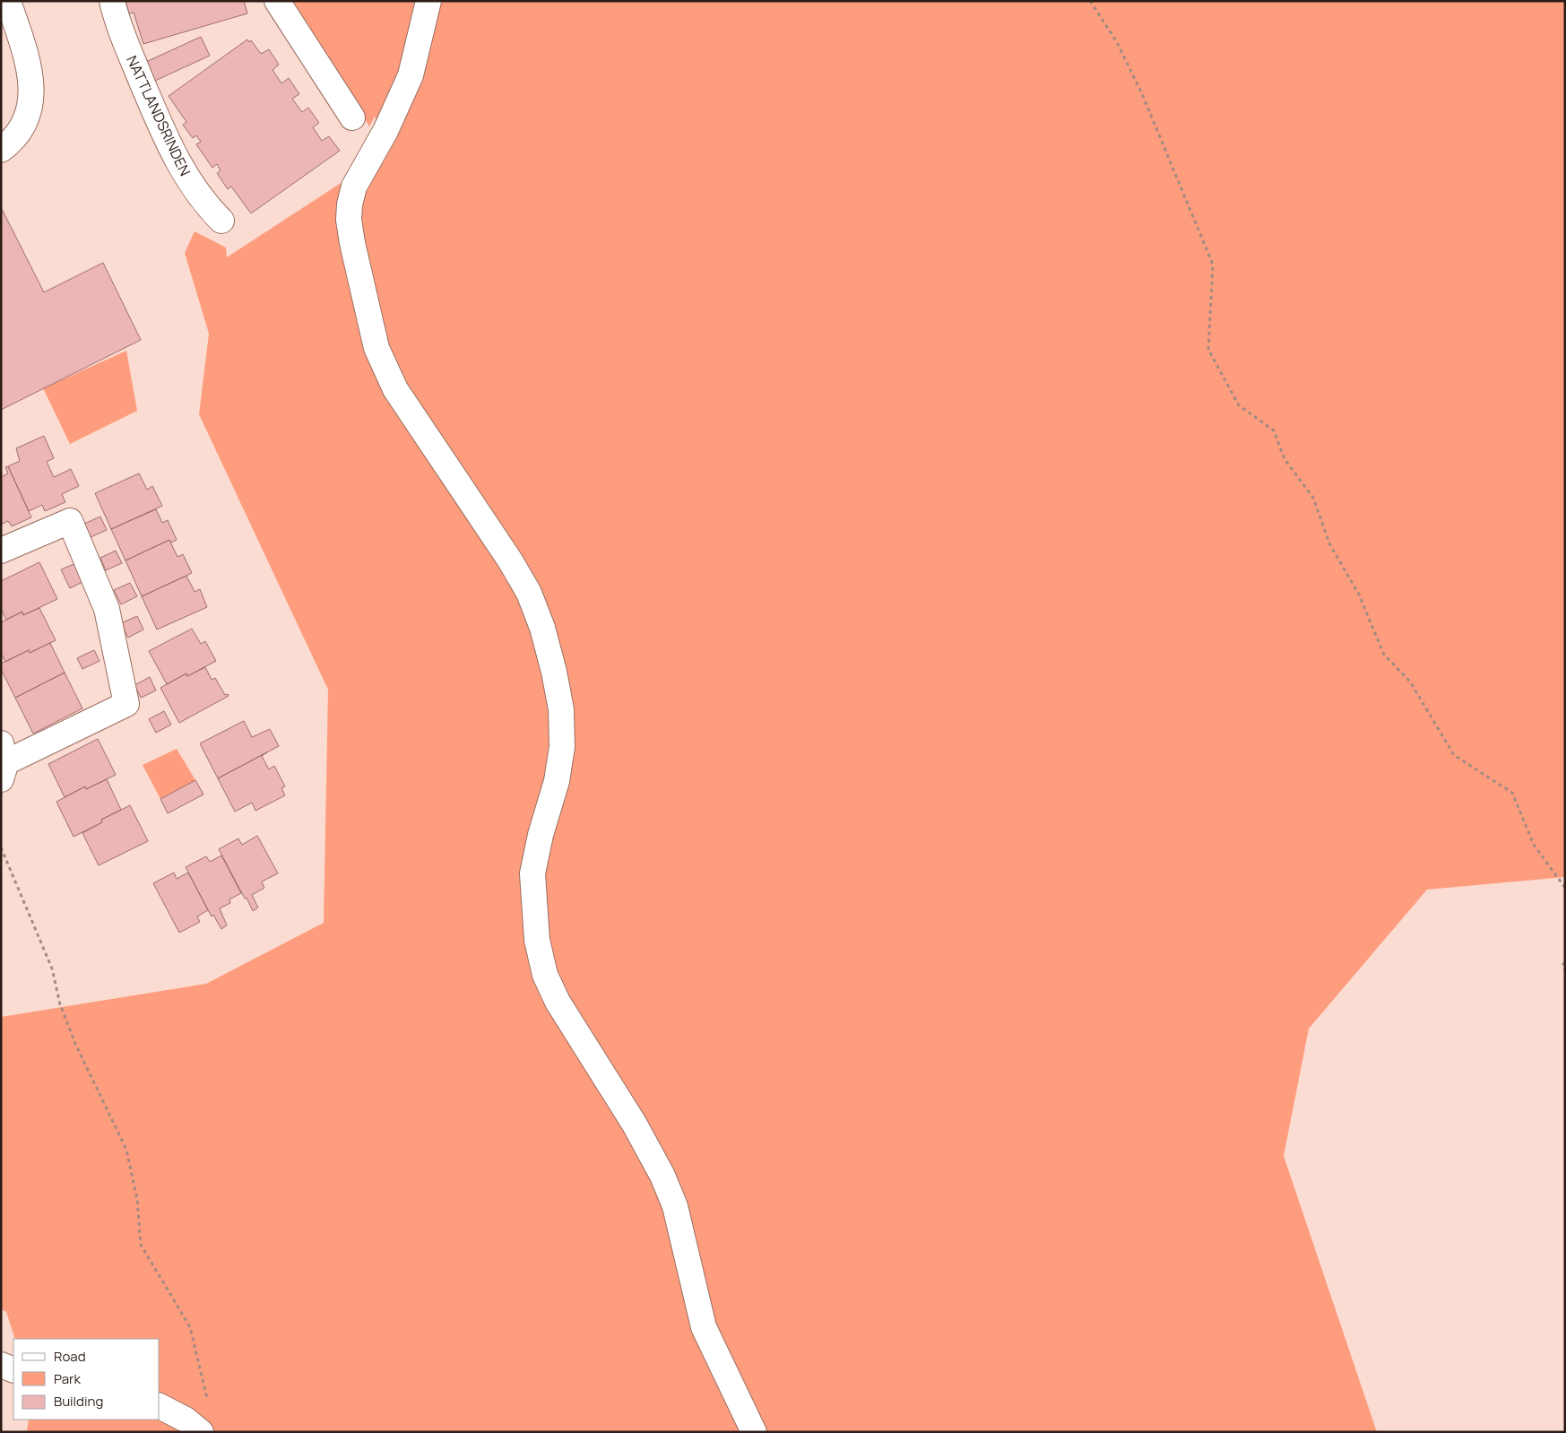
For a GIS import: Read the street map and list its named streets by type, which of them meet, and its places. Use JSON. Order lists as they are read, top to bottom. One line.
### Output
{"streets":{"street":["NATTLANDSRINDEN"]},"legend":["Road","Park","Building"]}
